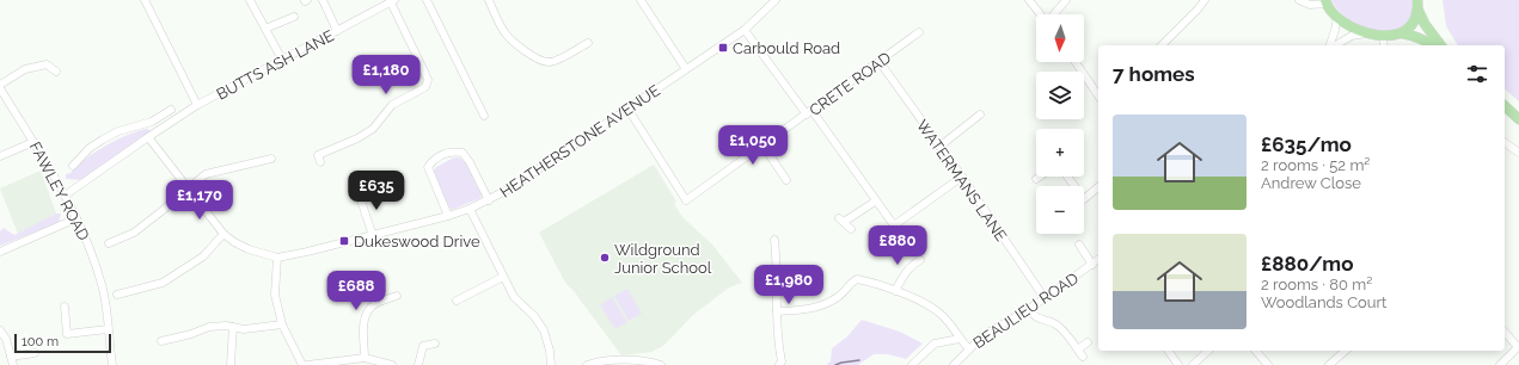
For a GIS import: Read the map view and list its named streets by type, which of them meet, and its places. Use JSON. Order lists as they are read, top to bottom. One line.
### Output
{"streets":{"street":["BUTTS ASH LANE","CRETE ROAD","HEATHERSTONE AVENUE","WATERMANS LANE","FAWLEY ROAD","BEAULIEU ROAD"]},"crossings":[["BUTTS ASH LANE","FAWLEY ROAD"],["CRETE ROAD","HEATHERSTONE AVENUE"],["CRETE ROAD","WATERMANS LANE"],["WATERMANS LANE","BEAULIEU ROAD"]],"places":{"transit":["Carbould Road","Dukeswood Drive"],"other":["Wildground Junior School"]},"scale_bar":"100 m","north":"bottom","page":{"map_buttons":["+","−"],"heading":"7 homes","price":["£1,180","£1,050","£635","£1,170","£880","£1,980","£688"],"list":[{"name":"£635/mo","note":"2 rooms · 52 m² · Andrew Close"},{"name":"£880/mo","note":"2 rooms · 80 m² · Woodlands Court"}],"scale":"100 m"}}
